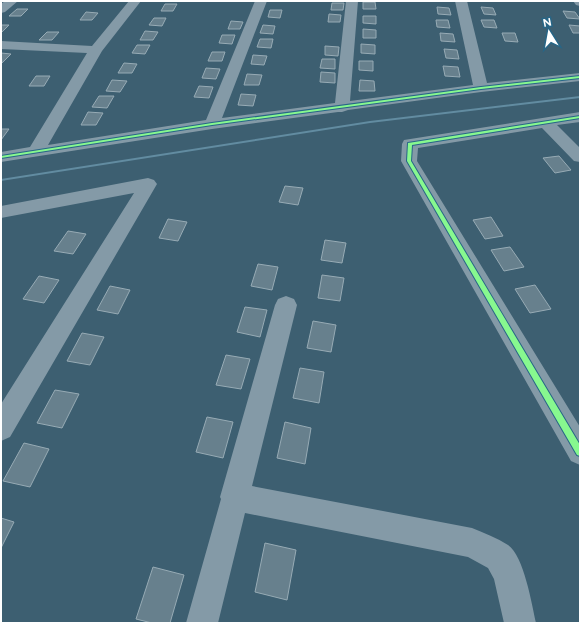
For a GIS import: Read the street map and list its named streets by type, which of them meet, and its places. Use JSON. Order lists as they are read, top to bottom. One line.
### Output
{"north":"top"}
